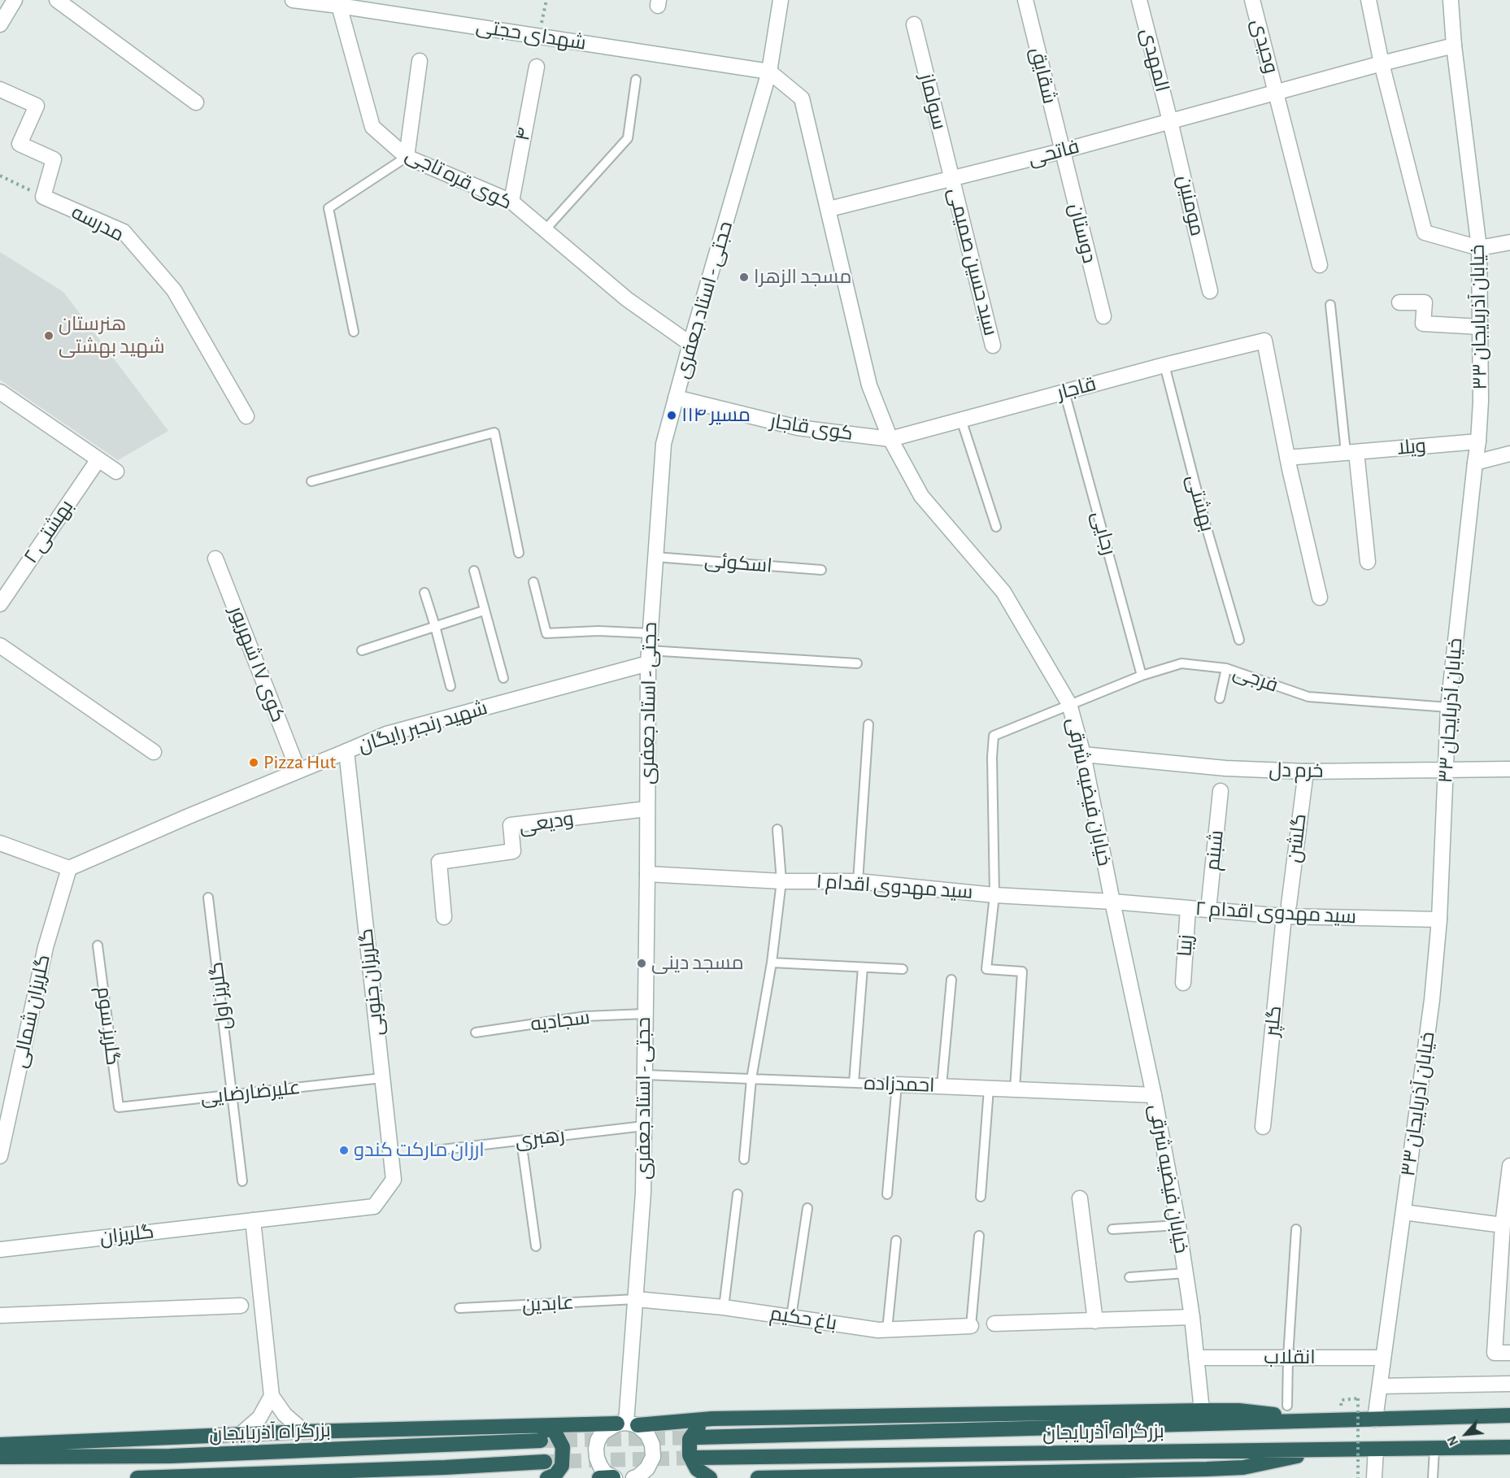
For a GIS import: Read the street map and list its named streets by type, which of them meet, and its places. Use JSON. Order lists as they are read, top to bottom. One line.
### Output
{"streets":{"highway":["بزرگراه آذربایجان"],"street":["شهدای حجتی","وحیدی","المهدی","شقایق","سولماز","۴","فاتحی","کوی قره تاجی","مومنین","مدرسه","دوستان","سید حسین صمیمی","حجتی - استاد جعفری","خیابان آذربایجان ۳۳","قاجار","کوی قاجار","ویلا","بهشتی ۲","کوی ۱۷ شهریور","شهید رنجبر رایگان","خرم دل","خیابان فیضیه شرقی","ودیعی","گلشن","شبنم","سید مهدوی اقدام ۱","سید مهدوی اقدام ۲","زیبا","گلریزان جنوبی","گلریزان شمالی","گلپر","احمدزاده","گلریزان","باغ حکیم","انقلاب"],"lane":["بهشتی","رجایی","اسکوئی","فرجی","گلریز اول","سجادیه","گلریز سوم","علیرضارضایی","رهبری","عابدین"]},"crossings":[["شهدای حجتی","کوی قره تاجی"],["شهدای حجتی","حجتی - استاد جعفری"],["شهدای حجتی","خیابان فیضیه شرقی"],["وحیدی","فاتحی"],["المهدی","فاتحی"],["المهدی","مومنین"],["شقایق","فاتحی"],["شقایق","دوستان"],["سولماز","فاتحی"],["سولماز","سید حسین صمیمی"],["۴","کوی قره تاجی"],["فاتحی","مومنین"],["فاتحی","دوستان"],["فاتحی","سید حسین صمیمی"],["فاتحی","خیابان آذربایجان ۳۳"],["فاتحی","خیابان فیضیه شرقی"],["کوی قره تاجی","حجتی - استاد جعفری"],["حجتی - استاد جعفری","کوی قاجار"],["حجتی - استاد جعفری","اسکوئی"],["حجتی - استاد جعفری","شهید رنجبر رایگان"],["حجتی - استاد جعفری","خیابان فیضیه شرقی"],["حجتی - استاد جعفری","ودیعی"],["حجتی - استاد جعفری","سید مهدوی اقدام ۱"],["حجتی - استاد جعفری","سجادیه"],["حجتی - استاد جعفری","احمدزاده"],["حجتی - استاد جعفری","رهبری"],["حجتی - استاد جعفری","عابدین"],["حجتی - استاد جعفری","باغ حکیم"],["خیابان آذربایجان ۳۳","ویلا"],["خیابان آذربایجان ۳۳","فرجی"],["خیابان آذربایجان ۳۳","خرم دل"],["خیابان آذربایجان ۳۳","سید مهدوی اقدام ۲"],["خیابان آذربایجان ۳۳","انقلاب"],["خیابان آذربایجان ۳۳","بزرگراه آذربایجان"],["قاجار","کوی قاجار"],["قاجار","ویلا"],["قاجار","بهشتی"],["قاجار","رجایی"],["قاجار","خیابان فیضیه شرقی"],["کوی قاجار","خیابان فیضیه شرقی"],["رجایی","فرجی"],["کوی ۱۷ شهریور","شهید رنجبر رایگان"],["فرجی","خیابان فیضیه شرقی"],["فرجی","سید مهدوی اقدام ۱"],["شهید رنجبر رایگان","گلریزان جنوبی"],["شهید رنجبر رایگان","گلریزان شمالی"],["خرم دل","خیابان فیضیه شرقی"],["خرم دل","گلشن"],["خیابان فیضیه شرقی","سید مهدوی اقدام ۱"],["خیابان فیضیه شرقی","سید مهدوی اقدام ۲"],["خیابان فیضیه شرقی","احمدزاده"],["خیابان فیضیه شرقی","انقلاب"],["گلشن","سید مهدوی اقدام ۲"],["گلشن","گلپر"],["شبنم","سید مهدوی اقدام ۲"],["سید مهدوی اقدام ۱","سید مهدوی اقدام ۲"],["سید مهدوی اقدام ۲","زیبا"],["سید مهدوی اقدام ۲","گلپر"],["گلریزان جنوبی","علیرضارضایی"],["گلریزان جنوبی","گلریزان"],["گلریز اول","علیرضارضایی"],["گلریز سوم","علیرضارضایی"],["عابدین","باغ حکیم"]],"places":["مسجد الزهرا","هنرستان شهید بهشتی","مسیر ۱۱۴","Pizza Hut","مسجد دینی","ارزان مارکت کندو"],"north":"bottom left"}
